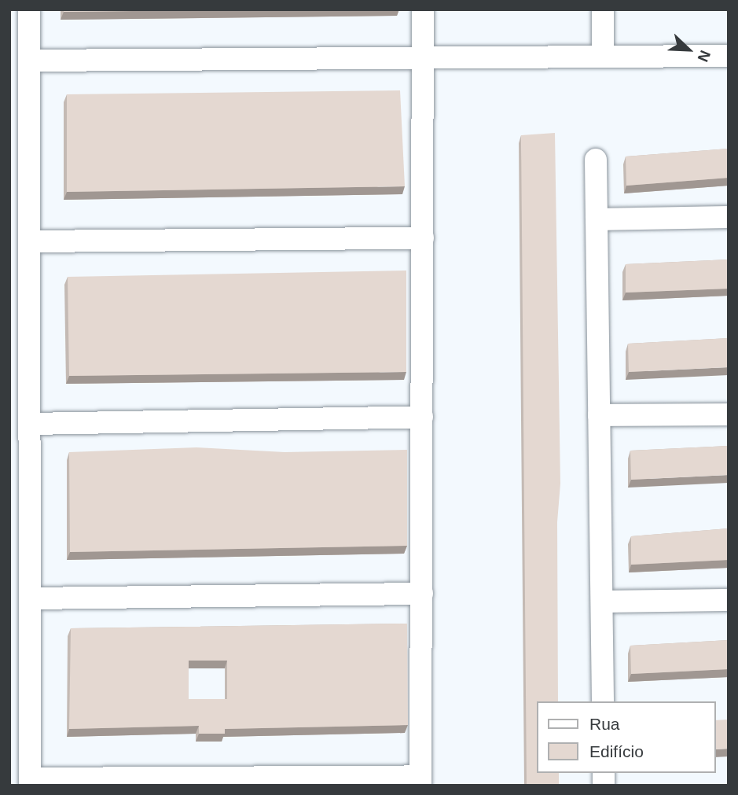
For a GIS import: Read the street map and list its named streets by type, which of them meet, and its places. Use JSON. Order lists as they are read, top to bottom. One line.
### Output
{"legend":["Rua","Edifício"],"north":"bottom right"}
